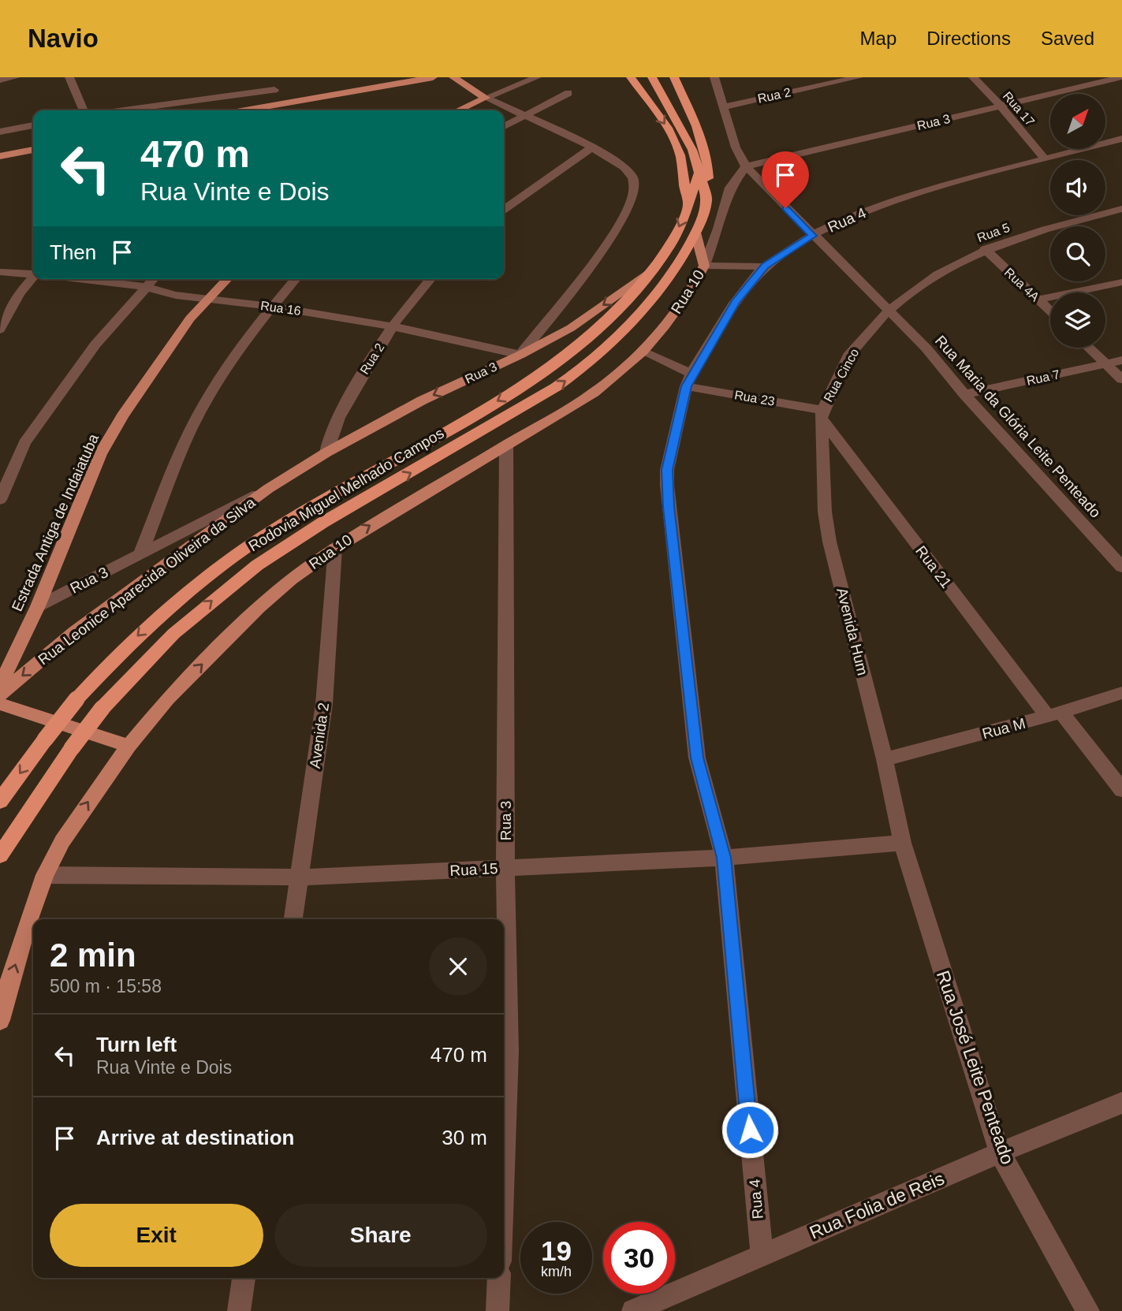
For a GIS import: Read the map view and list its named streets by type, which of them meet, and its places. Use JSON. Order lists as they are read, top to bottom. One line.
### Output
{"streets":{"highway":["Rodovia Miguel Melhado Campos"],"main road":["Rua 3","Rua 10","Estrada Antiga de Indaiatuba","Rua Leonice Aparecida Oliveira da Silva"],"street":["Rua 2","Rua 17","Rua 4","Rua 5","Rua 4A","Rua 16","Rua Cinco","Rua 7","Rua 23","Rua Maria da Glória Leite Penteado","Rua 21","Avenida Hum","Rua M","Avenida 2","Rua 15","Rua José Leite Penteado","Rua Folia de Reis"]},"crossings":[["Rua 2","Rua 3"],["Rua 2","Rua 16"],["Rua 2","Rua Maria da Glória Leite Penteado"],["Rua 17","Rua 3"],["Rua 17","Rua 4"],["Rua 3","Rua 10"],["Rua 3","Rua 16"],["Rua 3","Rua Maria da Glória Leite Penteado"],["Rua 3","Estrada Antiga de Indaiatuba"],["Rua 3","Rua Leonice Aparecida Oliveira da Silva"],["Rua 3","Rua 15"],["Rua 4","Rua 23"],["Rua 4","Rua Maria da Glória Leite Penteado"],["Rua 4","Rua 15"],["Rua 4","Rua Folia de Reis"],["Rua 5","Rua 4A"],["Rua 5","Rua Cinco"],["Rua 5","Rua Maria da Glória Leite Penteado"],["Rua 10","Rua 23"],["Rua 10","Rua Maria da Glória Leite Penteado"],["Rua 10","Avenida 2"],["Rua 10","Rua 15"],["Rua 16","Estrada Antiga de Indaiatuba"],["Rua Cinco","Rua 23"],["Rua Cinco","Rua Maria da Glória Leite Penteado"],["Rua Cinco","Rua 21"],["Rua Cinco","Avenida Hum"],["Rua 7","Rua Maria da Glória Leite Penteado"],["Rua 23","Rua 21"],["Rua 23","Avenida Hum"],["Rua 21","Avenida Hum"],["Rua 21","Rua M"],["Avenida Hum","Rua M"],["Avenida Hum","Rua 15"],["Avenida Hum","Rua José Leite Penteado"],["Avenida 2","Rua 15"],["Rua 15","Rua José Leite Penteado"],["Rua José Leite Penteado","Rua Folia de Reis"]],"one_way":["Rua 10","Rua Leonice Aparecida Oliveira da Silva"],"north":"top right","page":{"header":"Navio","nav":["Map","Directions","Saved"],"turn":["470 m","Rua Vinte e Dois"],"then":"Then","heading":["2 min","500 m · 15:58"],"list":[{"name":"Turn left","note":"Rua Vinte e Dois","value":"470 m"},{"name":"Arrive at destination","value":"30 m"}],"buttons":["Exit","Share"],"speed":"19 km/h","limit":"30"}}
